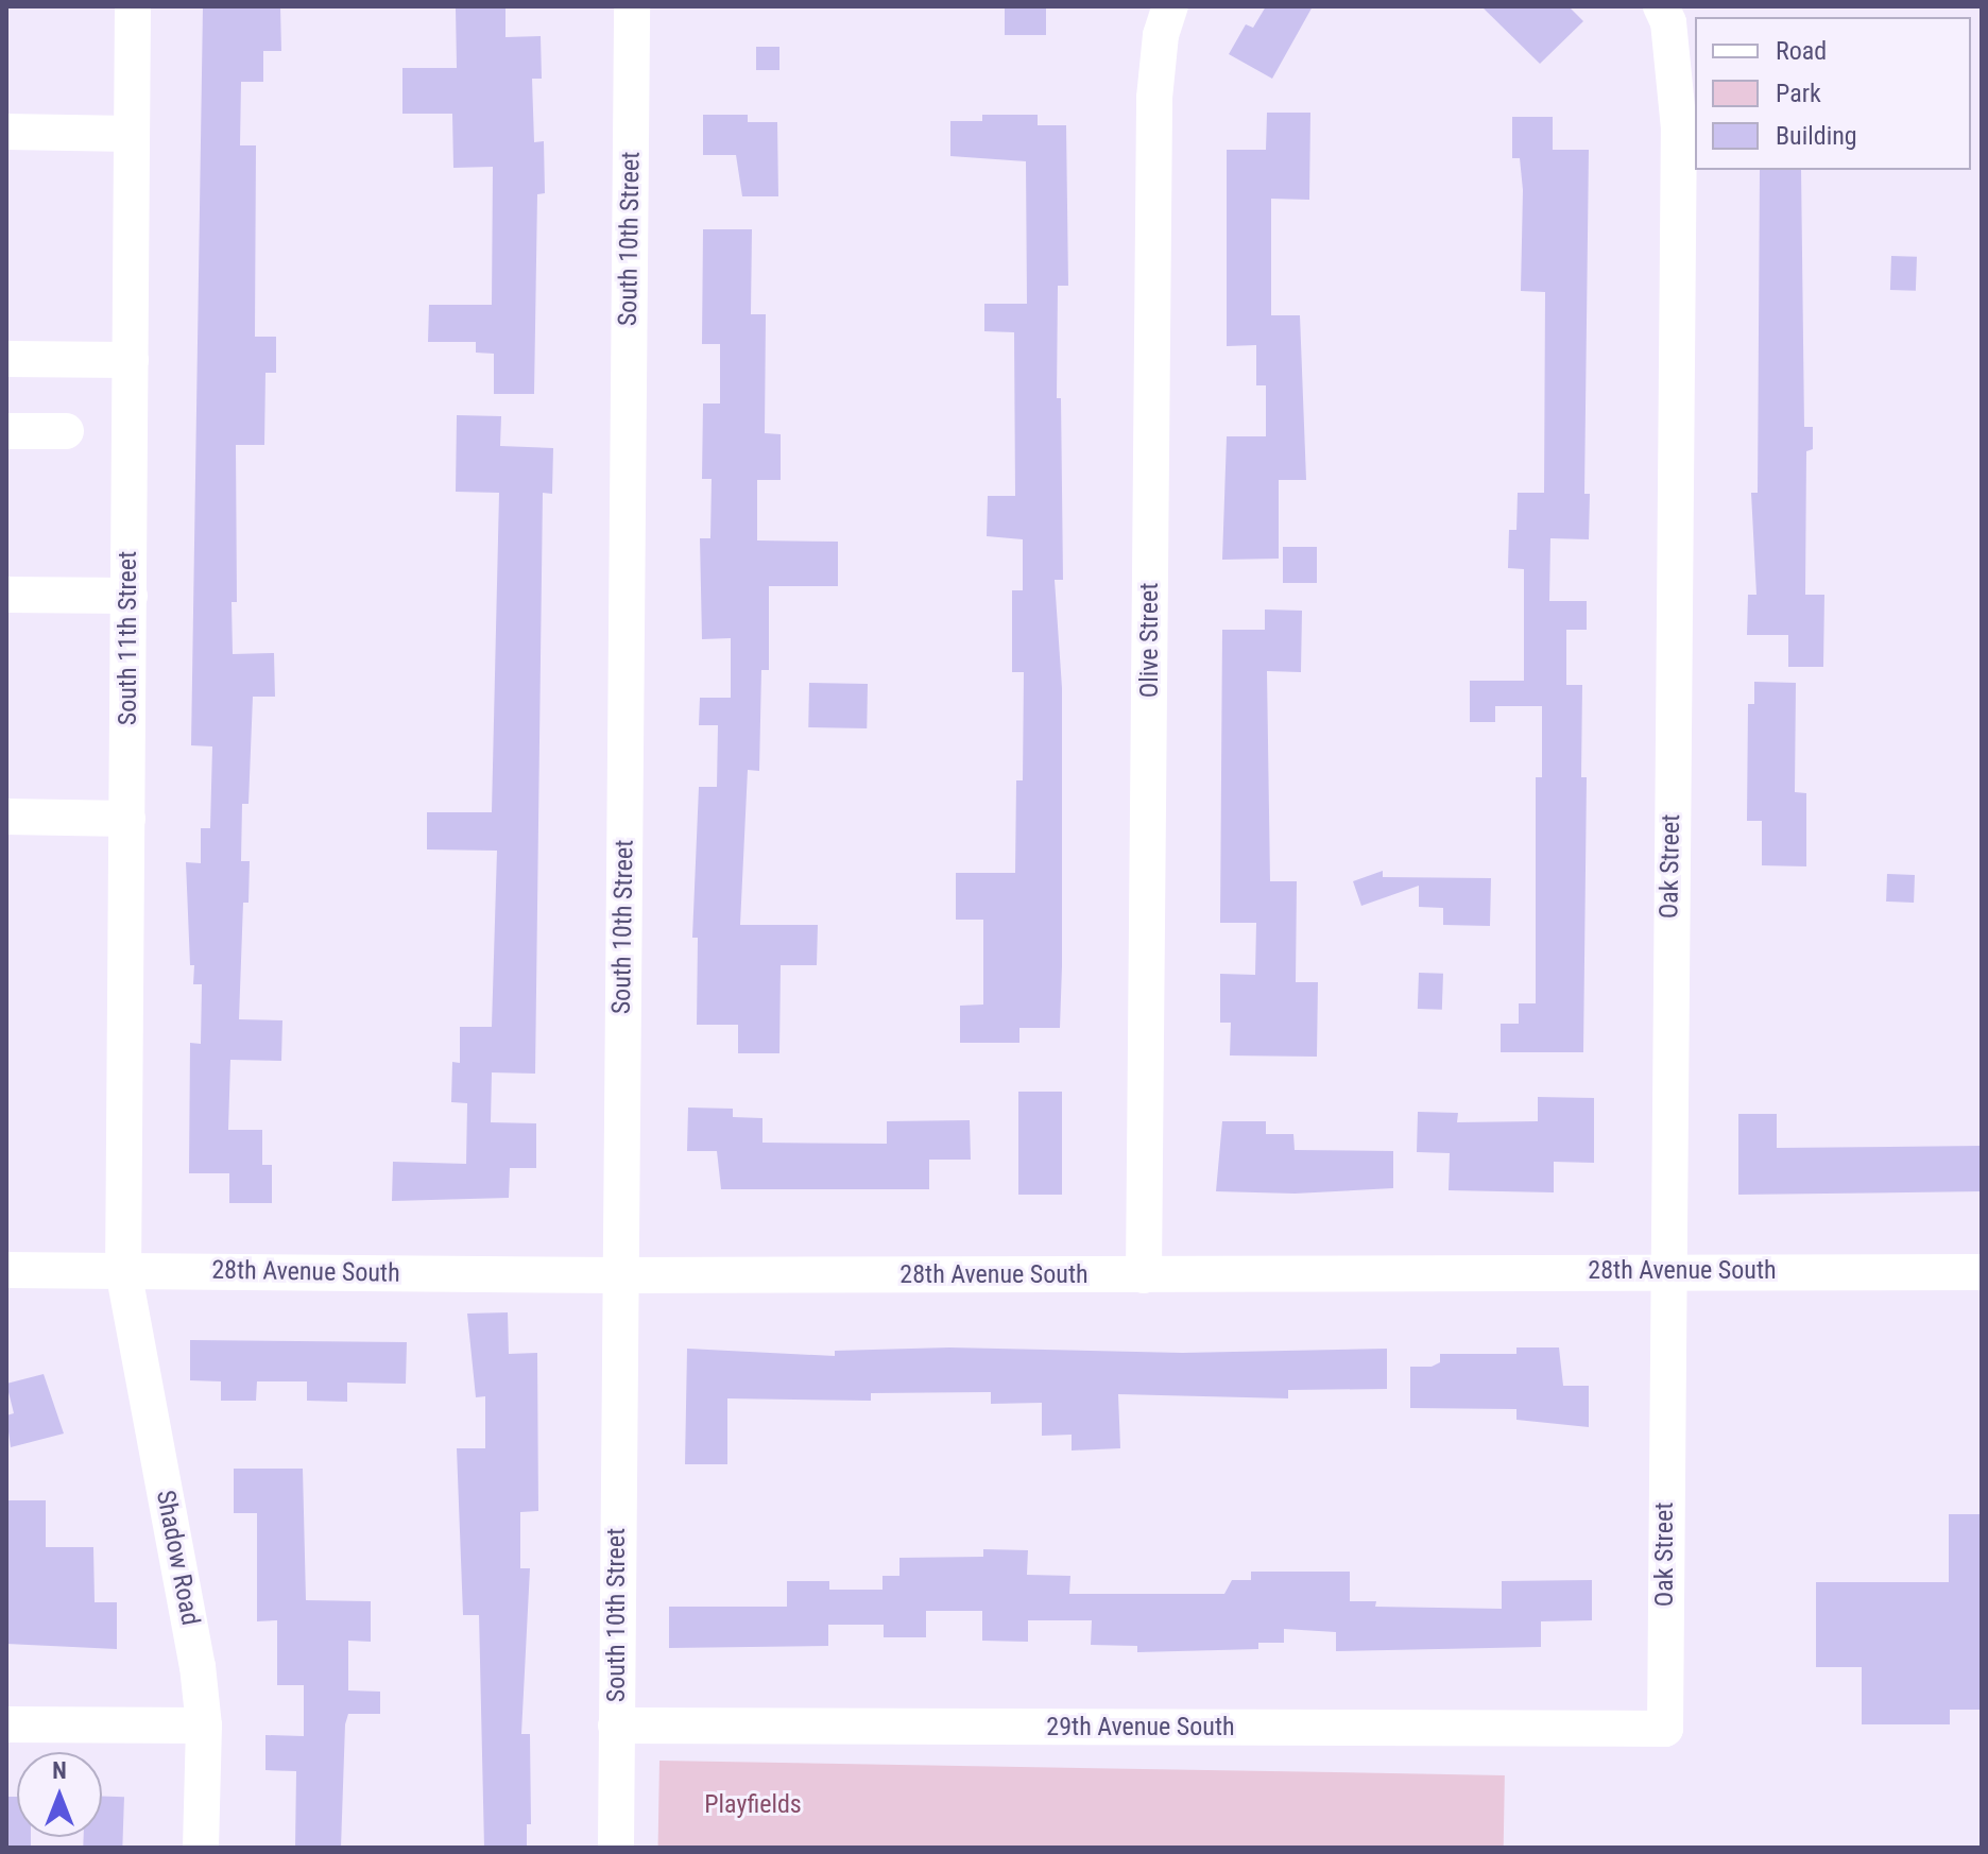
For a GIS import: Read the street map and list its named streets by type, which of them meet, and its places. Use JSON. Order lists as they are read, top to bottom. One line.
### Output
{"streets":{"street":["South 10th Street","South 11th Street","Olive Street","Oak Street","28th Avenue South","Shadow Road","29th Avenue South"]},"crossings":[["South 10th Street","28th Avenue South"],["South 10th Street","29th Avenue South"],["South 11th Street","28th Avenue South"],["South 11th Street","Shadow Road"],["Olive Street","28th Avenue South"],["Oak Street","28th Avenue South"],["Oak Street","29th Avenue South"],["28th Avenue South","Shadow Road"]],"parks":["Playfields"],"legend":["Road","Park","Building"],"north":"top"}
